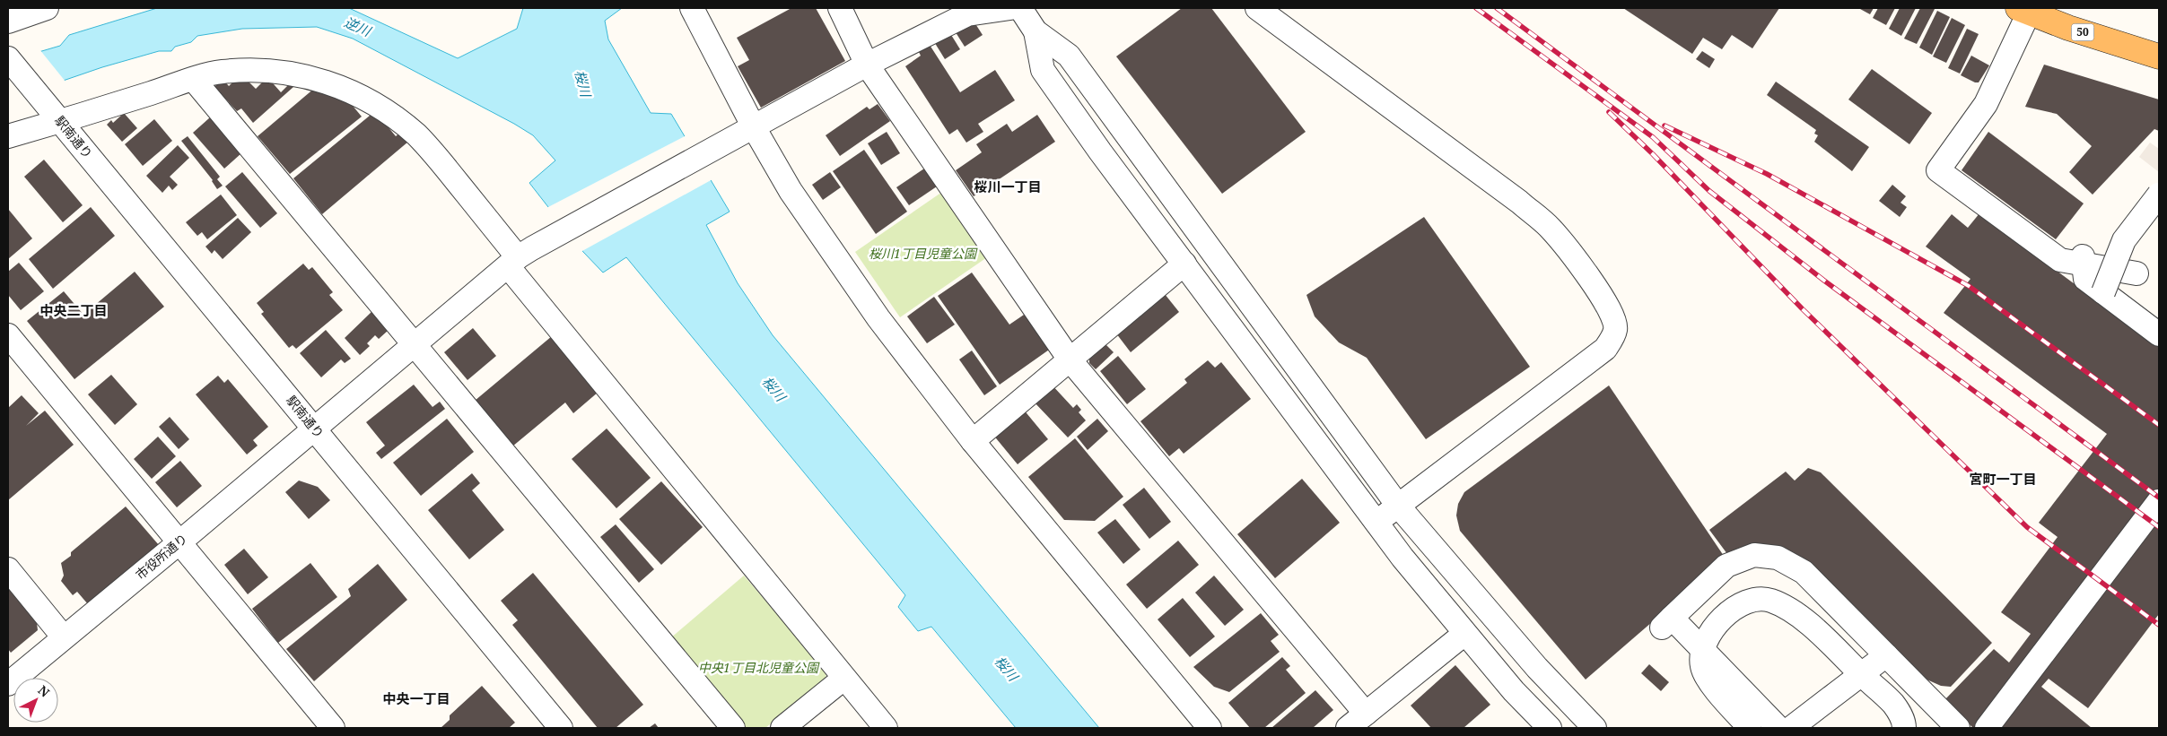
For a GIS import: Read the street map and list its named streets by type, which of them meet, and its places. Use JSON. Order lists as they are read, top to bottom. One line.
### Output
{"streets":{"main road":["50"],"street":["駅南通り","市役所通り"]},"crossings":[["駅南通り","市役所通り"]],"districts":["桜川一丁目","中央二丁目","宮町一丁目","中央一丁目"],"water":["逆川","桜川"],"parks":["桜川1丁目児童公園","中央1丁目北児童公園"],"north":"top right"}
